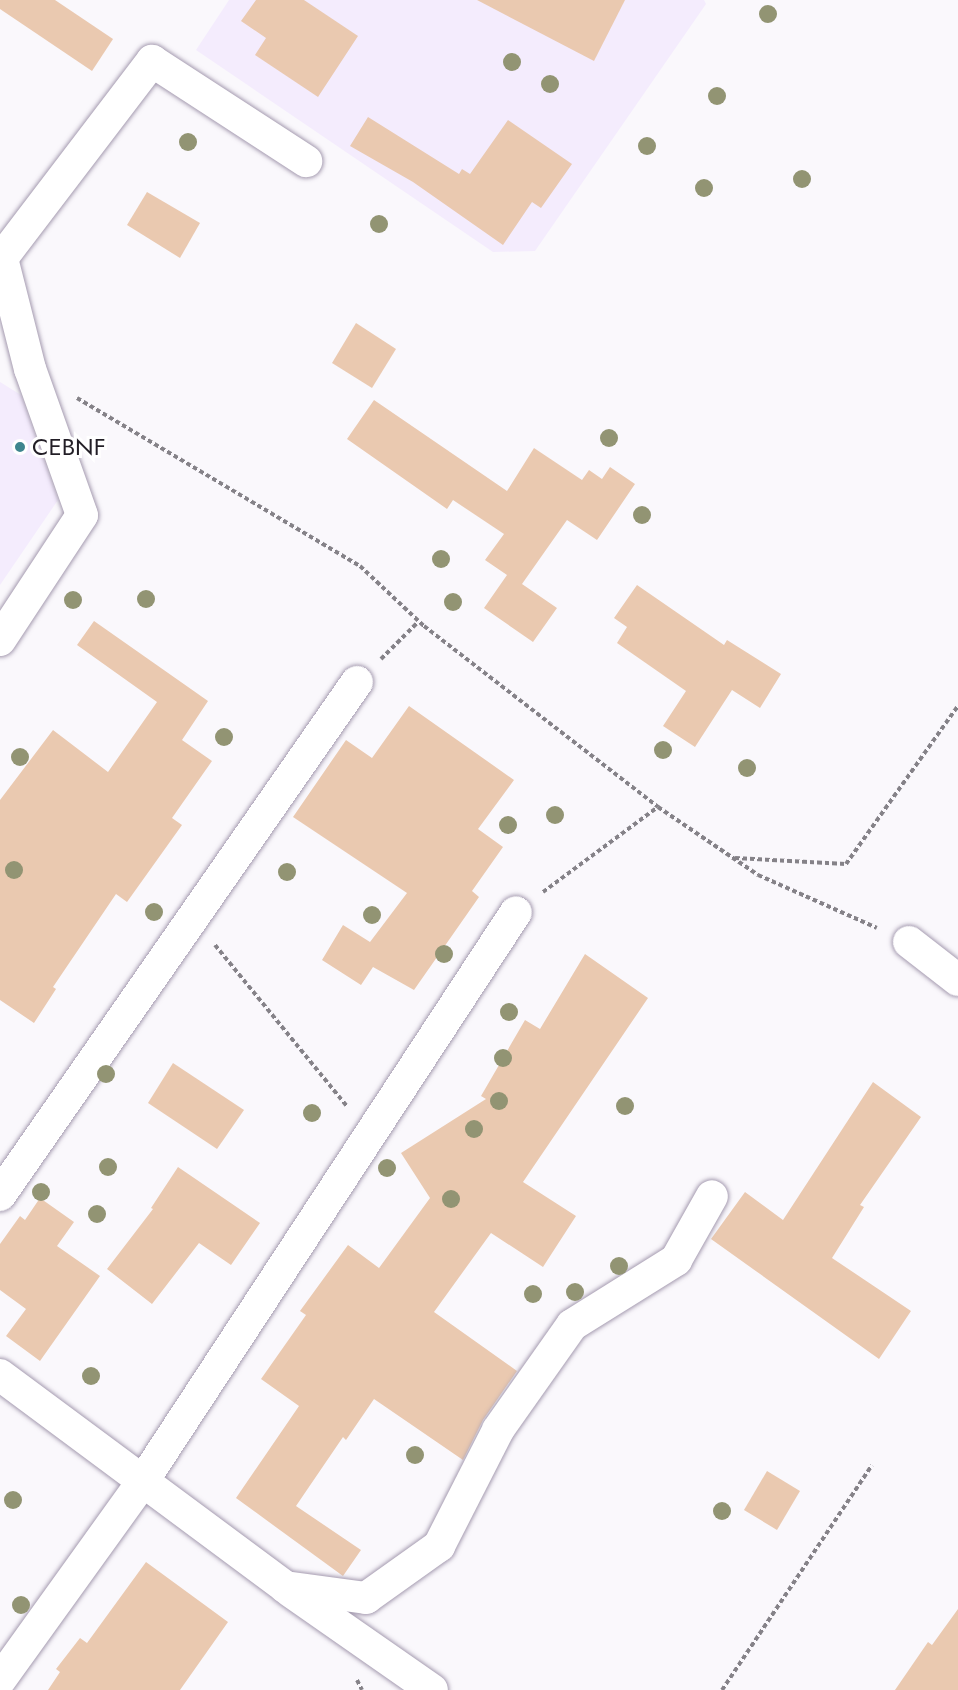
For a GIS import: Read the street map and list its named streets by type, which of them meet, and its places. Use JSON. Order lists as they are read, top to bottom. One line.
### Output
{"places":["CEBNF"]}
